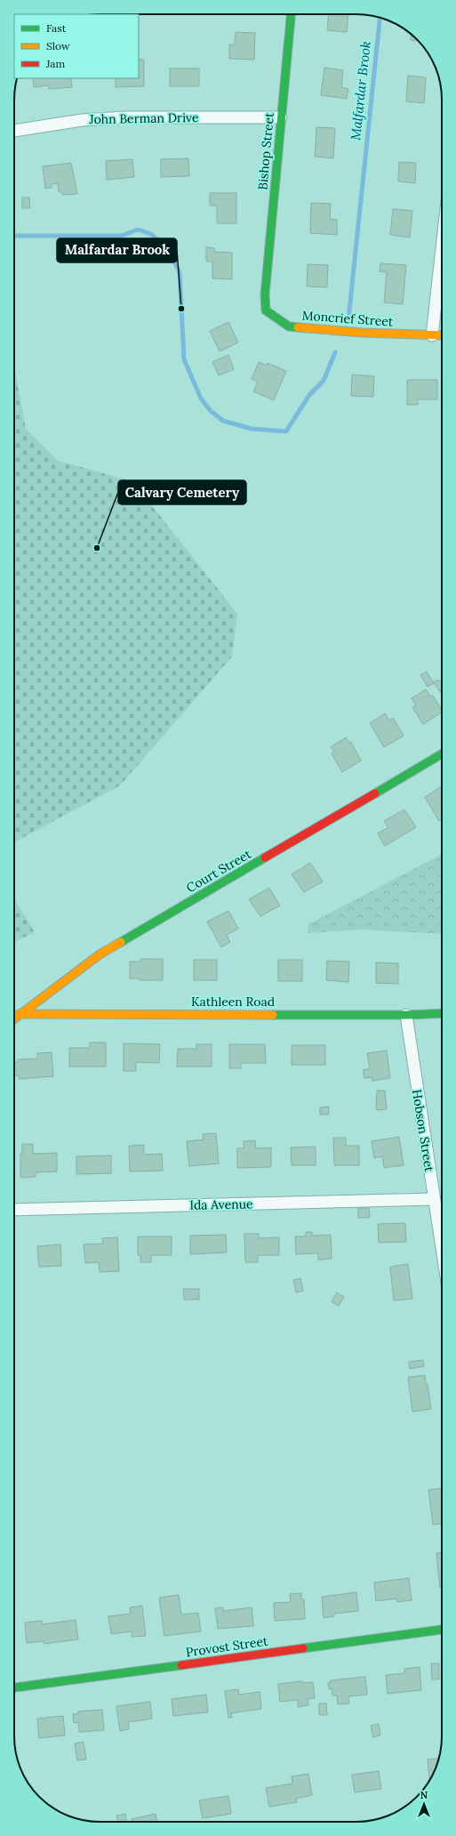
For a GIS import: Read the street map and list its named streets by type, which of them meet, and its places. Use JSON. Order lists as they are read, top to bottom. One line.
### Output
{"streets":{"street":["John Berman Drive","Bishop Street","Moncrief Street","Court Street","Kathleen Road","Hobson Street","Ida Avenue","Provost Street"]},"crossings":[["John Berman Drive","Bishop Street"],["Bishop Street","Moncrief Street"],["Court Street","Kathleen Road"],["Kathleen Road","Hobson Street"],["Hobson Street","Ida Avenue"]],"water":["Malfardar Brook"],"places":["Malfardar Brook","Calvary Cemetery"],"legend":["Fast","Slow","Jam"],"north":"top"}
